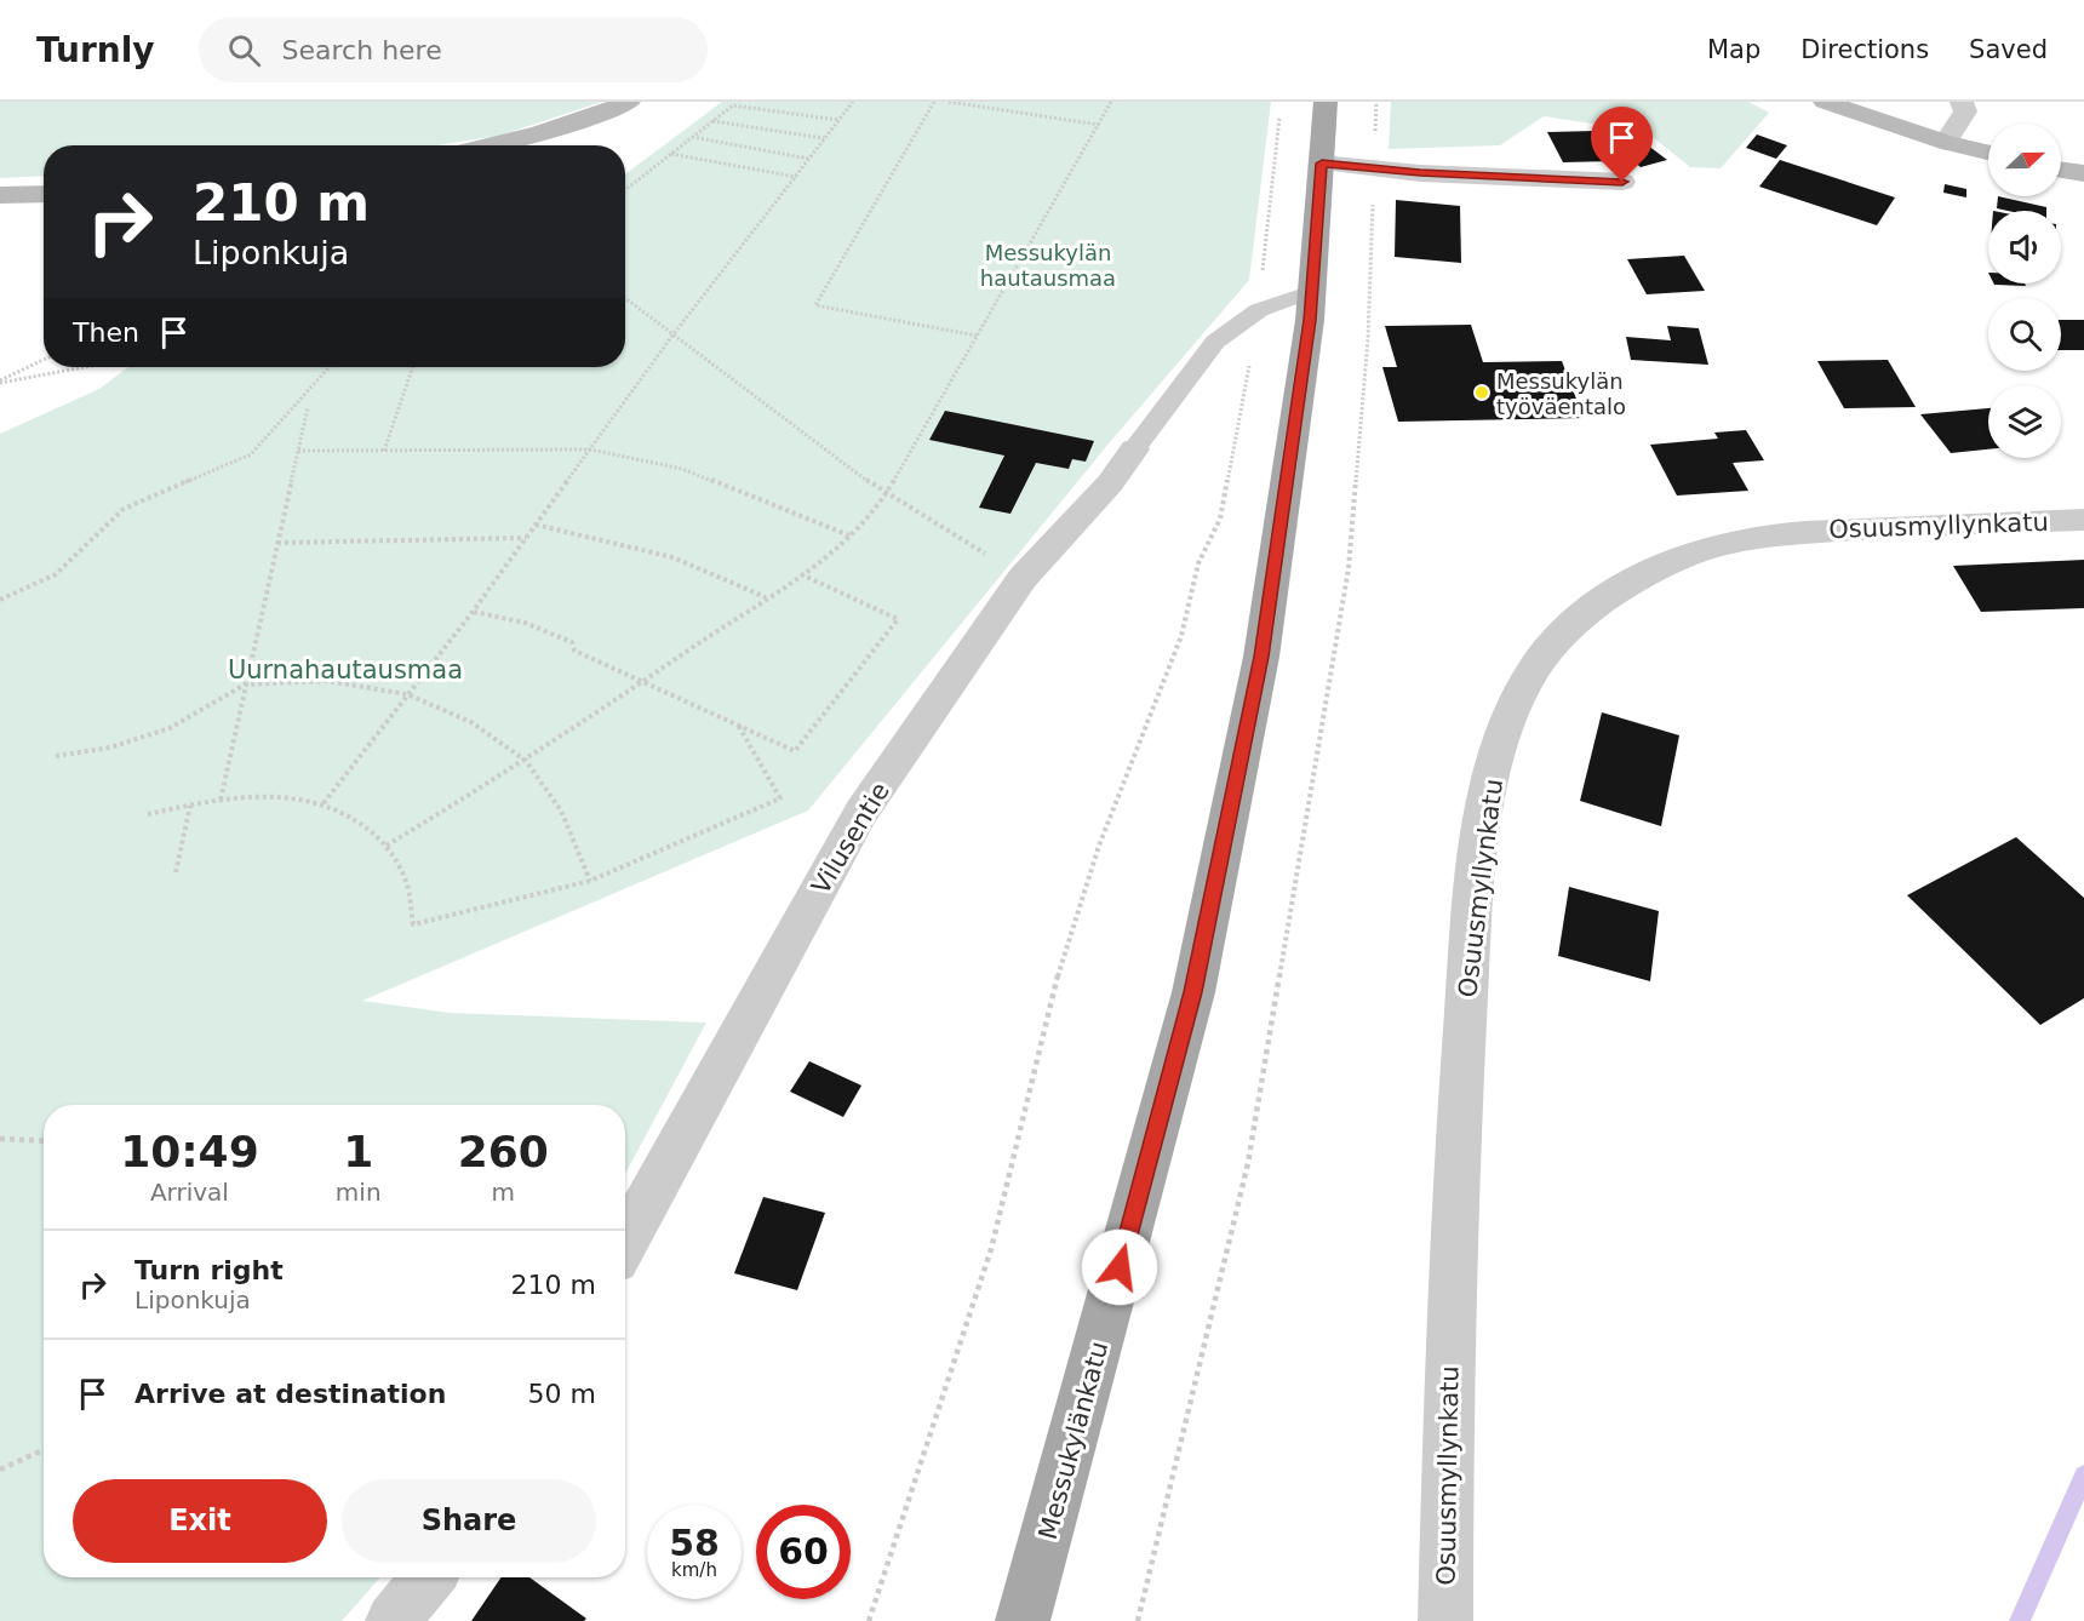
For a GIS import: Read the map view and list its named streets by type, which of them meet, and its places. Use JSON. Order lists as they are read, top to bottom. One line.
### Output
{"streets":{"main road":["Messukylänkatu"],"street":["Osuusmyllynkatu","Vilusentie"]},"parks":["Messukylän hautausmaa","Uurnahautausmaa"],"places":["Messukylän työväentalo"],"north":"right","page":{"header":"Turnly","search":"Search here","nav":["Map","Directions","Saved"],"turn":["210 m","Liponkuja"],"then":"Then","eta":["10:49","Arrival","1","min","260","m"],"list":[{"name":"Turn right","note":"Liponkuja","value":"210 m"},{"name":"Arrive at destination","value":"50 m"}],"buttons":["Exit","Share"],"speed":"58 km/h","limit":"60"}}
